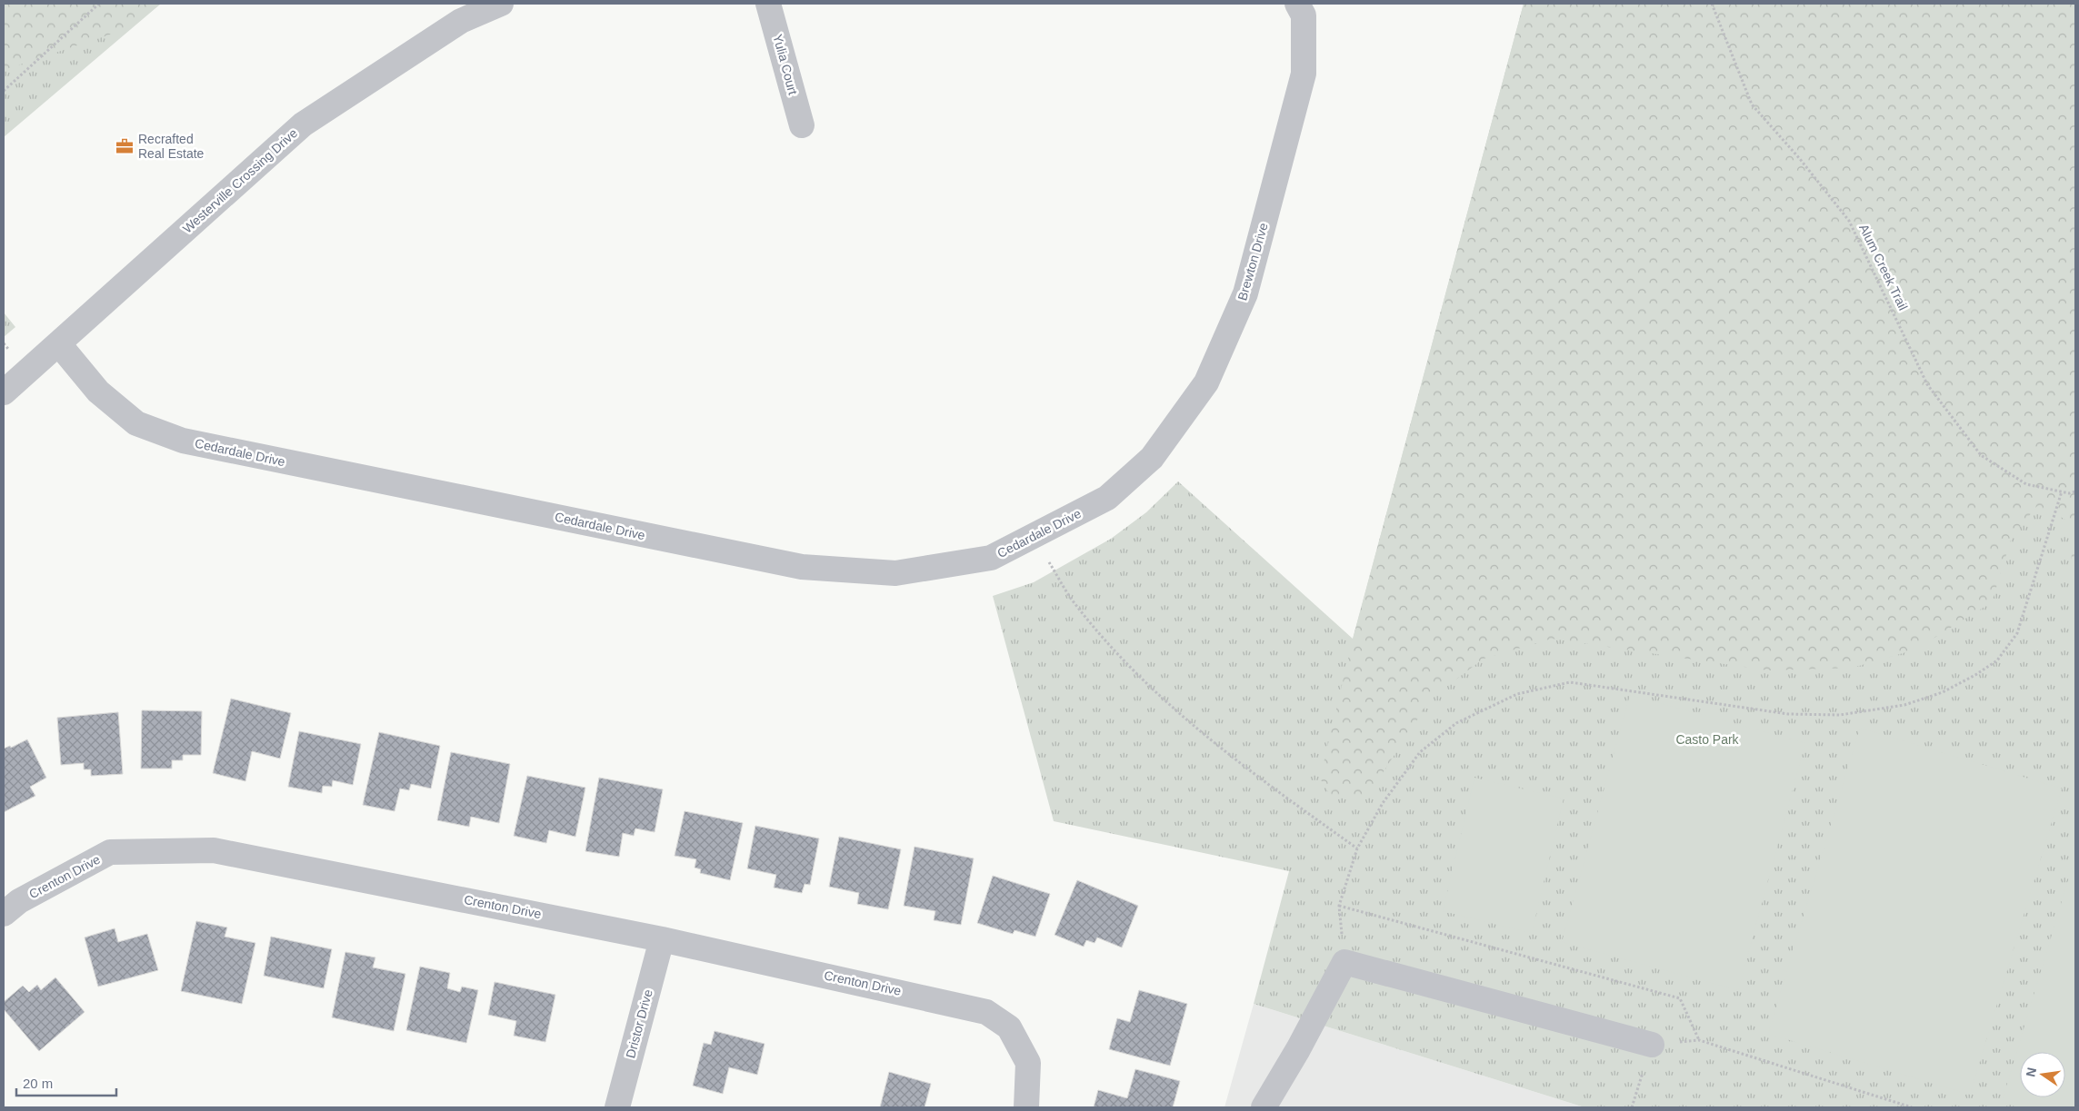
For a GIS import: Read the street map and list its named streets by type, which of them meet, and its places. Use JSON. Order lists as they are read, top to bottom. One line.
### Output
{"streets":{"street":["Yulia Court","Westerville Crossing Drive","Brewton Drive","Cedardale Drive","Crenton Drive","Dristor Drive"],"path":["Alum Creek Trail"]},"crossings":[["Westerville Crossing Drive","Cedardale Drive"],["Brewton Drive","Cedardale Drive"],["Crenton Drive","Dristor Drive"]],"parks":["Casto Park"],"places":{"office":["Recrafted Real Estate"]},"scale_bar":"20 m","north":"left"}
